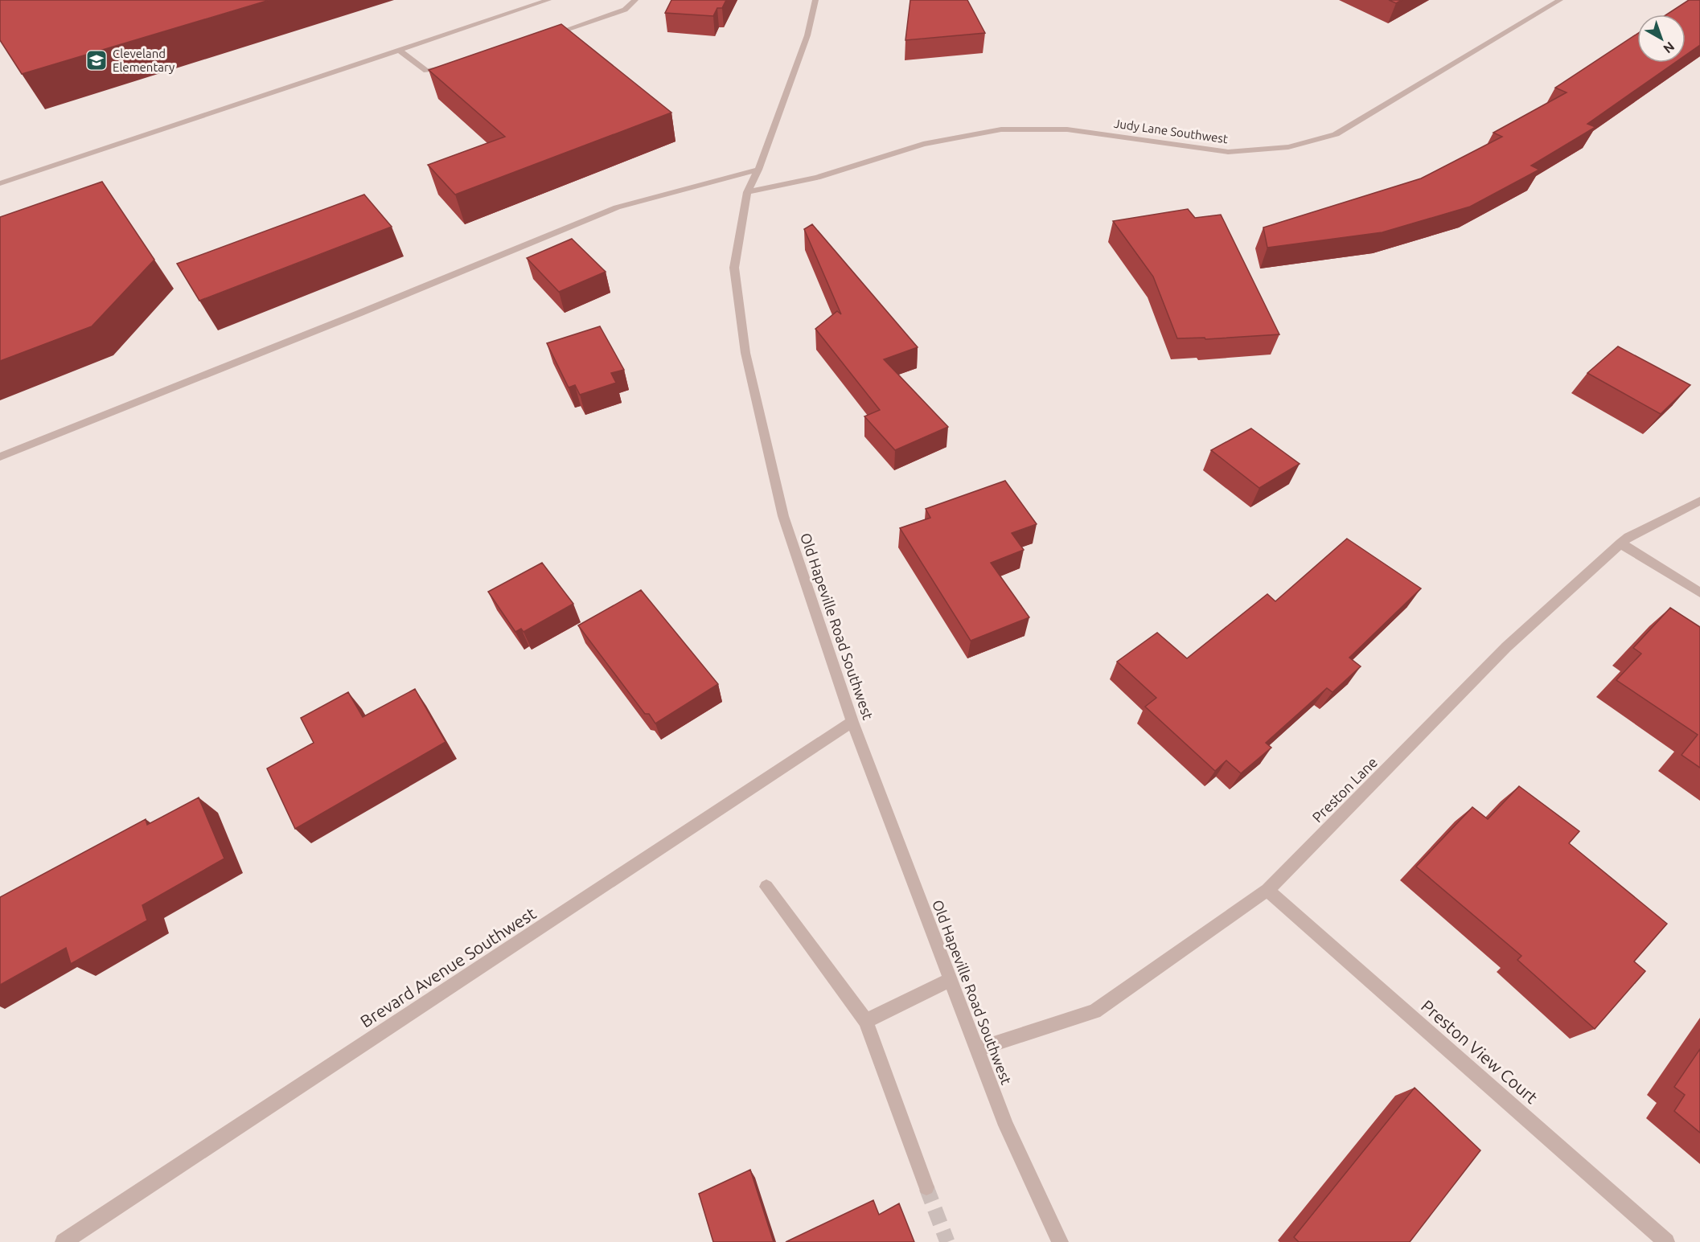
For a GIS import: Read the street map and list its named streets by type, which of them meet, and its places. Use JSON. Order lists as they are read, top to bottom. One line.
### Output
{"streets":{"street":["Judy Lane Southwest","Old Hapeville Road Southwest","Preston Lane","Brevard Avenue Southwest","Preston View Court"]},"crossings":[["Judy Lane Southwest","Old Hapeville Road Southwest"],["Old Hapeville Road Southwest","Preston Lane"],["Old Hapeville Road Southwest","Brevard Avenue Southwest"],["Preston Lane","Preston View Court"]],"places":{"school or university":["Cleveland Elementary"]},"north":"bottom right"}
